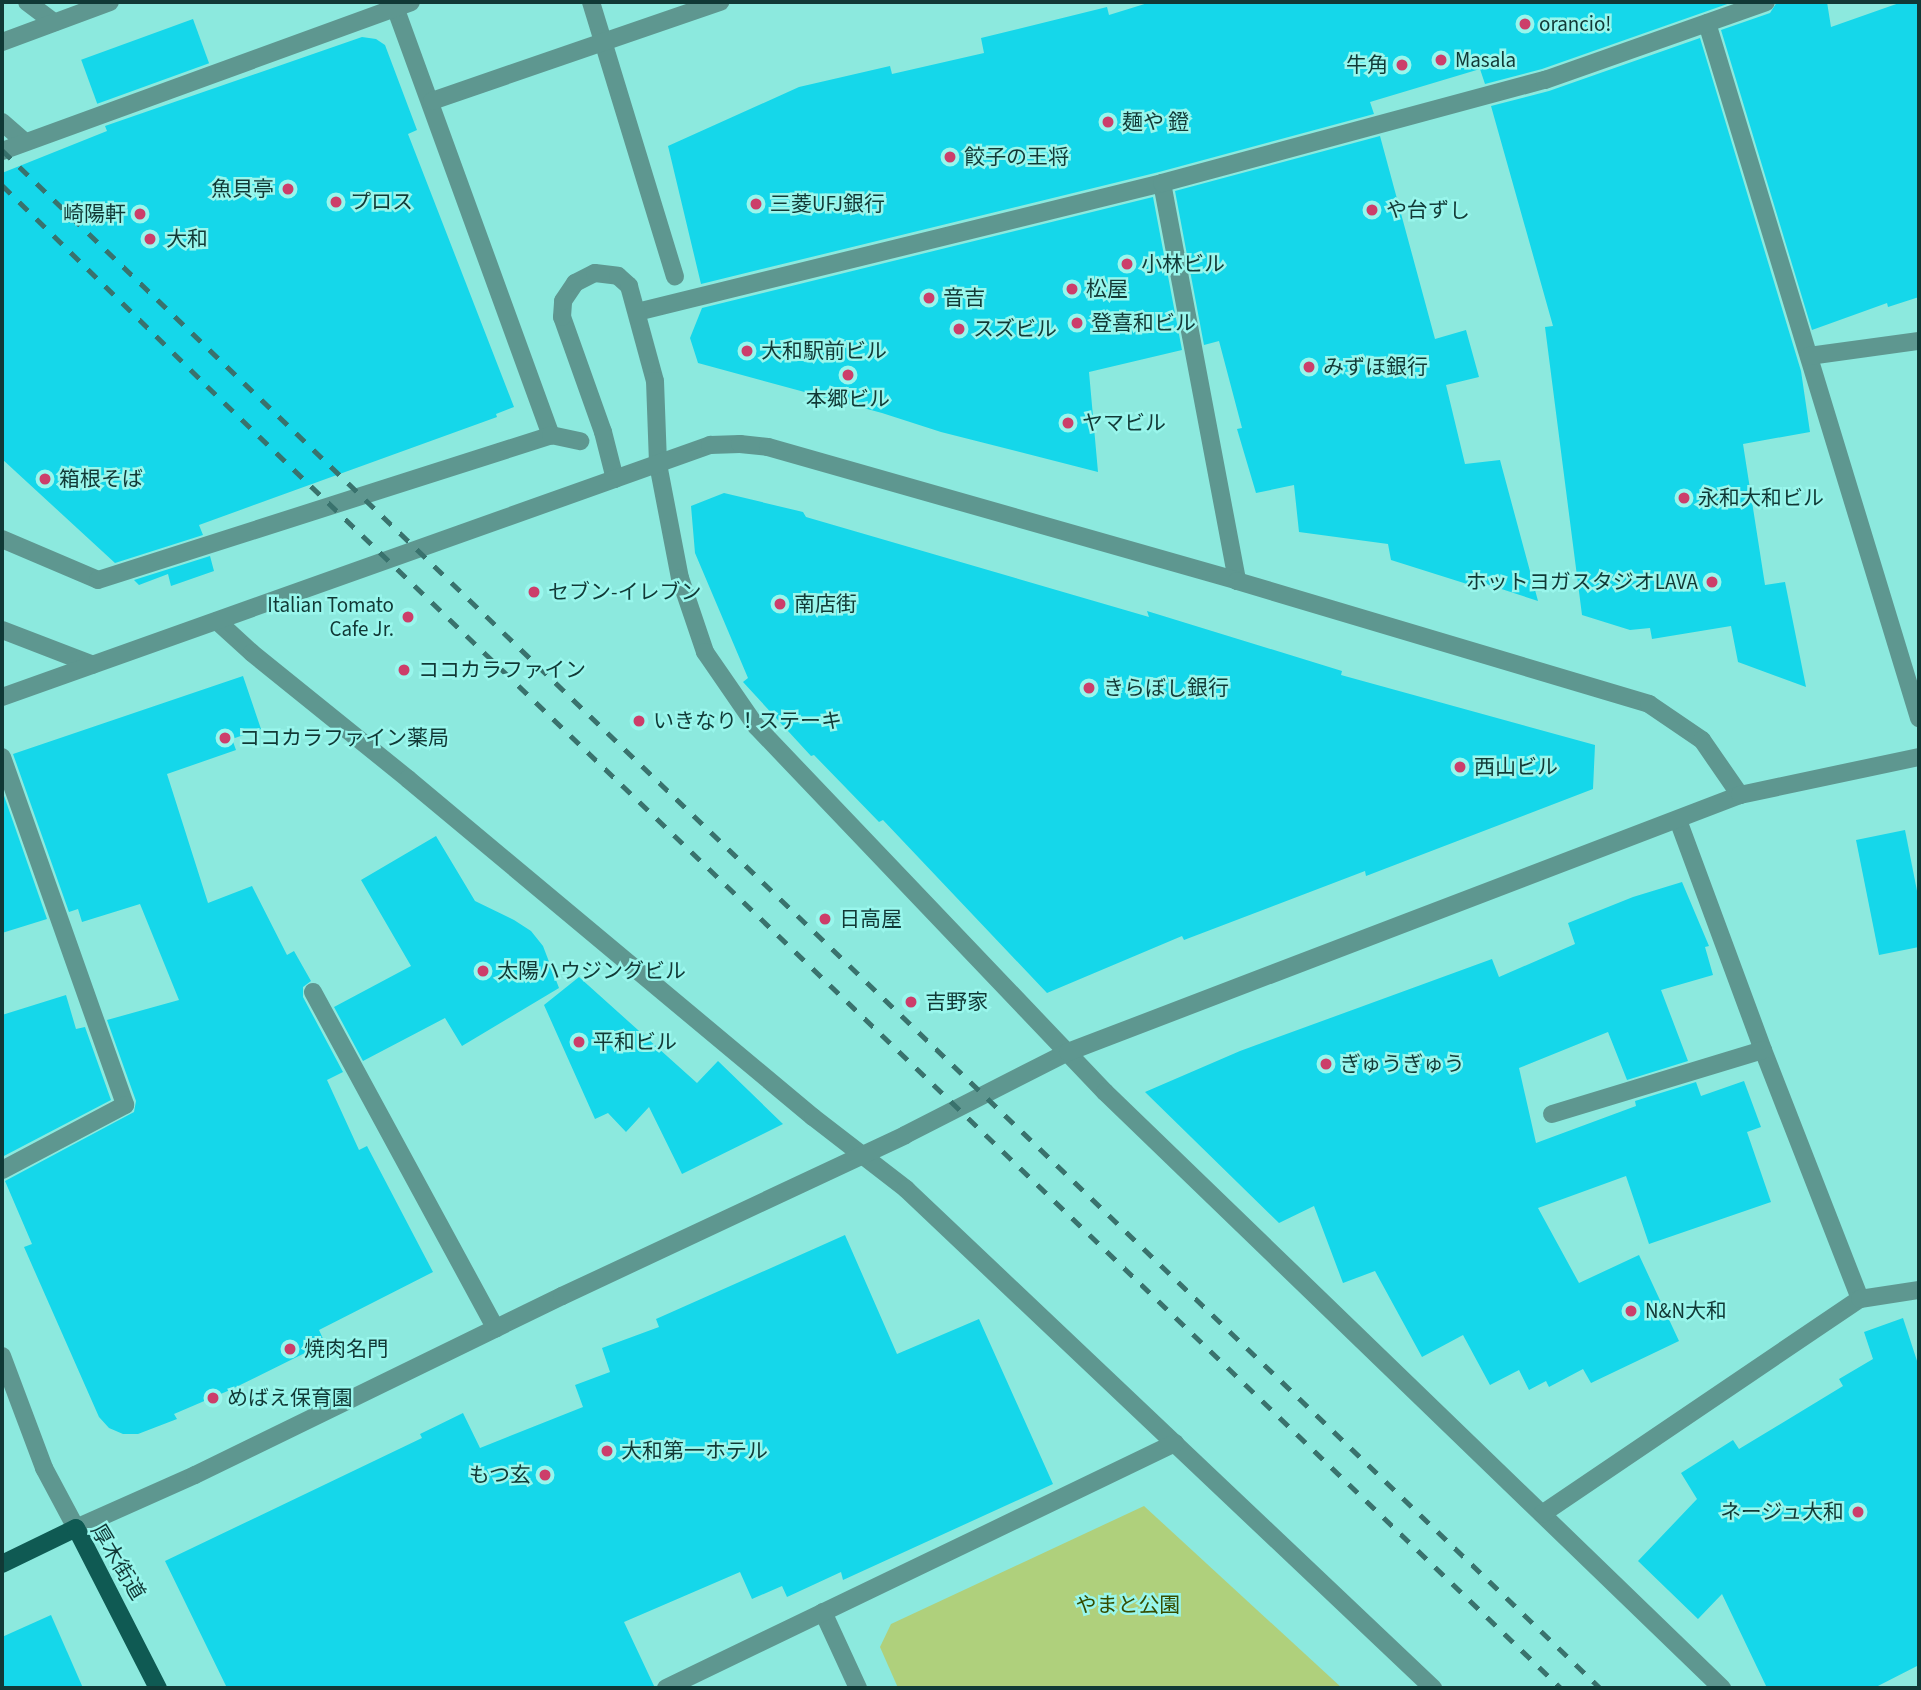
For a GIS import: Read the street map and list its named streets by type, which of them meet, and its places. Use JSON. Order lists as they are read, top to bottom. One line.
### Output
{"streets":{"main road":["厚木街道"]},"parks":["やまと公園"],"places":["orancio!","Masala","牛角","麺や 鐙","餃子の王将","魚貝亭","プロス","三菱UFJ銀行","や台ずし","崎陽軒","大和","小林ビル","松屋","音吉","登喜和ビル","スズビル","大和駅前ビル","みずほ銀行","本郷ビル","ヤマビル","箱根そば","永和大和ビル","ホットヨガスタジオLAVA","セブン-イレブン","南店街","Italian Tomato Cafe Jr.","ココカラファイン","きらぼし銀行","いきなり！ステーキ","ココカラファイン薬局","西山ビル","日高屋","太陽ハウジングビル","吉野家","平和ビル","ぎゅうぎゅう","N&N大和","焼肉名門","めばえ保育園","大和第一ホテル","もつ玄","ネージュ大和"]}
